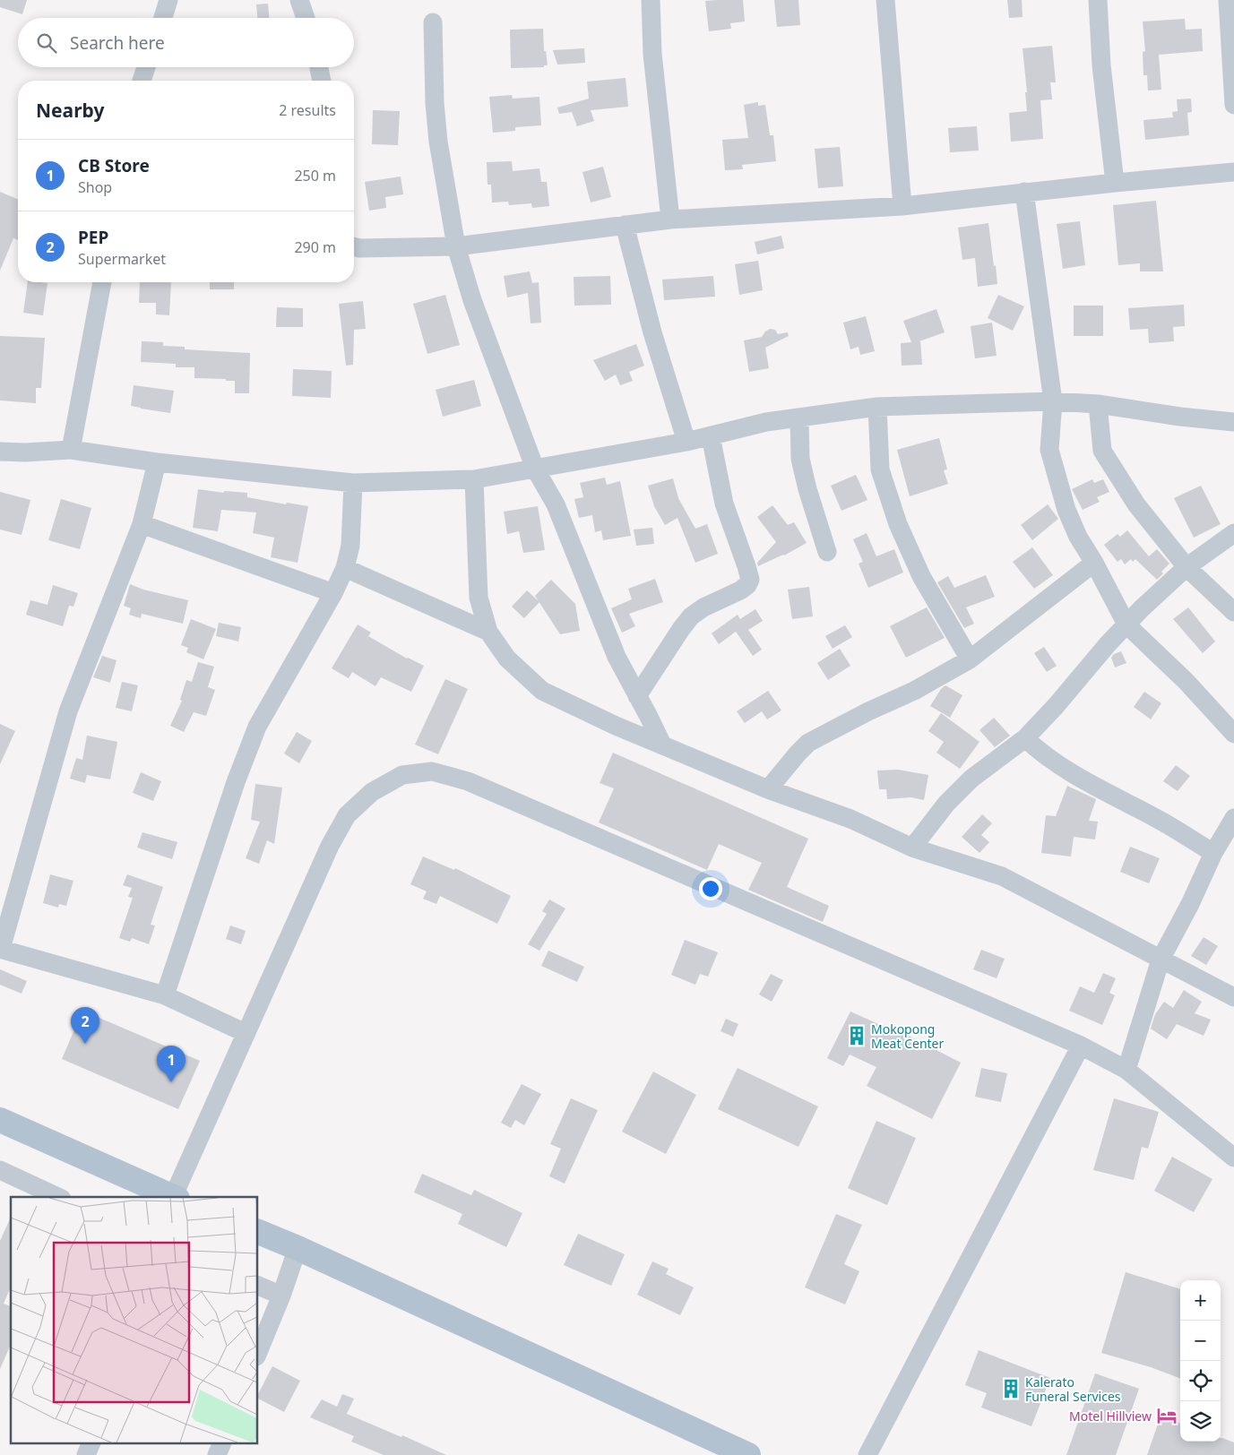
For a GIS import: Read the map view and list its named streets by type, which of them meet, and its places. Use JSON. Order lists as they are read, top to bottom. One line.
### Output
{"places":{"building":["Mokopong Meat Center","Kalerato Funeral Services"],"hotel":["Motel Hillview"]},"page":{"search":"Search here","heading":["Nearby","2 results"],"list":[{"mark":"1","name":"CB Store","note":"Shop","value":"250 m"},{"mark":"2","name":"PEP","note":"Supermarket","value":"290 m"}],"pins":["2","1"],"map_buttons":["+","−"]}}
